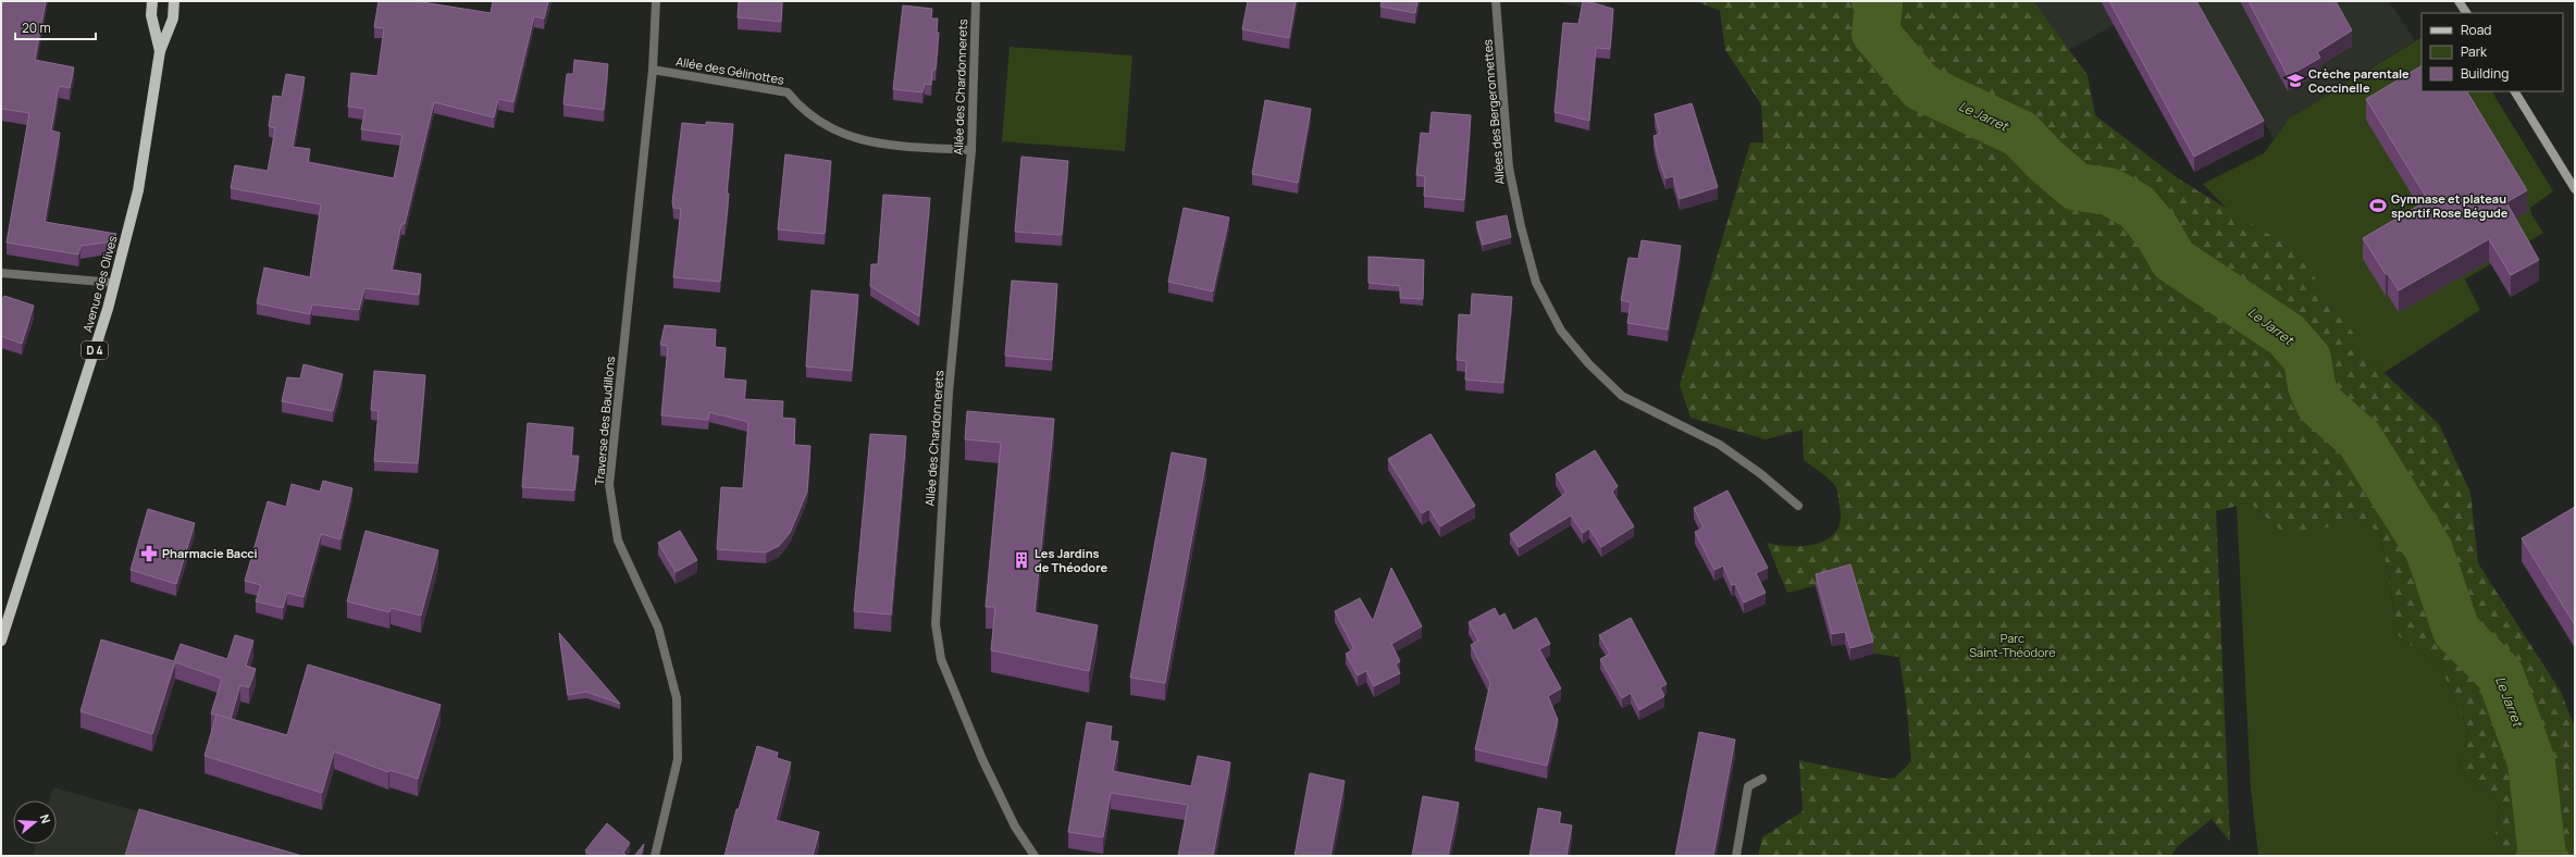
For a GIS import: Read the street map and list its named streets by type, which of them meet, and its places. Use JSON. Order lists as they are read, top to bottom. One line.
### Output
{"streets":{"main road":["Avenue des Olives","D 4"],"street":["Allée des Gélinottes","Allée des Chardonnerets","Allées des Bergeronnettes","Traverse des Baudillons"]},"crossings":[["Allée des Gélinottes","Allée des Chardonnerets"],["Allée des Gélinottes","Traverse des Baudillons"]],"water":["Le Jarret"],"parks":["Parc Saint-Théodore"],"places":{"school or university":["Crèche parentale Coccinelle"],"sports":["Gymnase et plateau sportif Rose Bégude"],"pharmacy":["Pharmacie Bacci"],"building":["Les Jardins de Théodore"]},"legend":["Road","Park","Building"],"scale_bar":"20 m","north":"right"}
